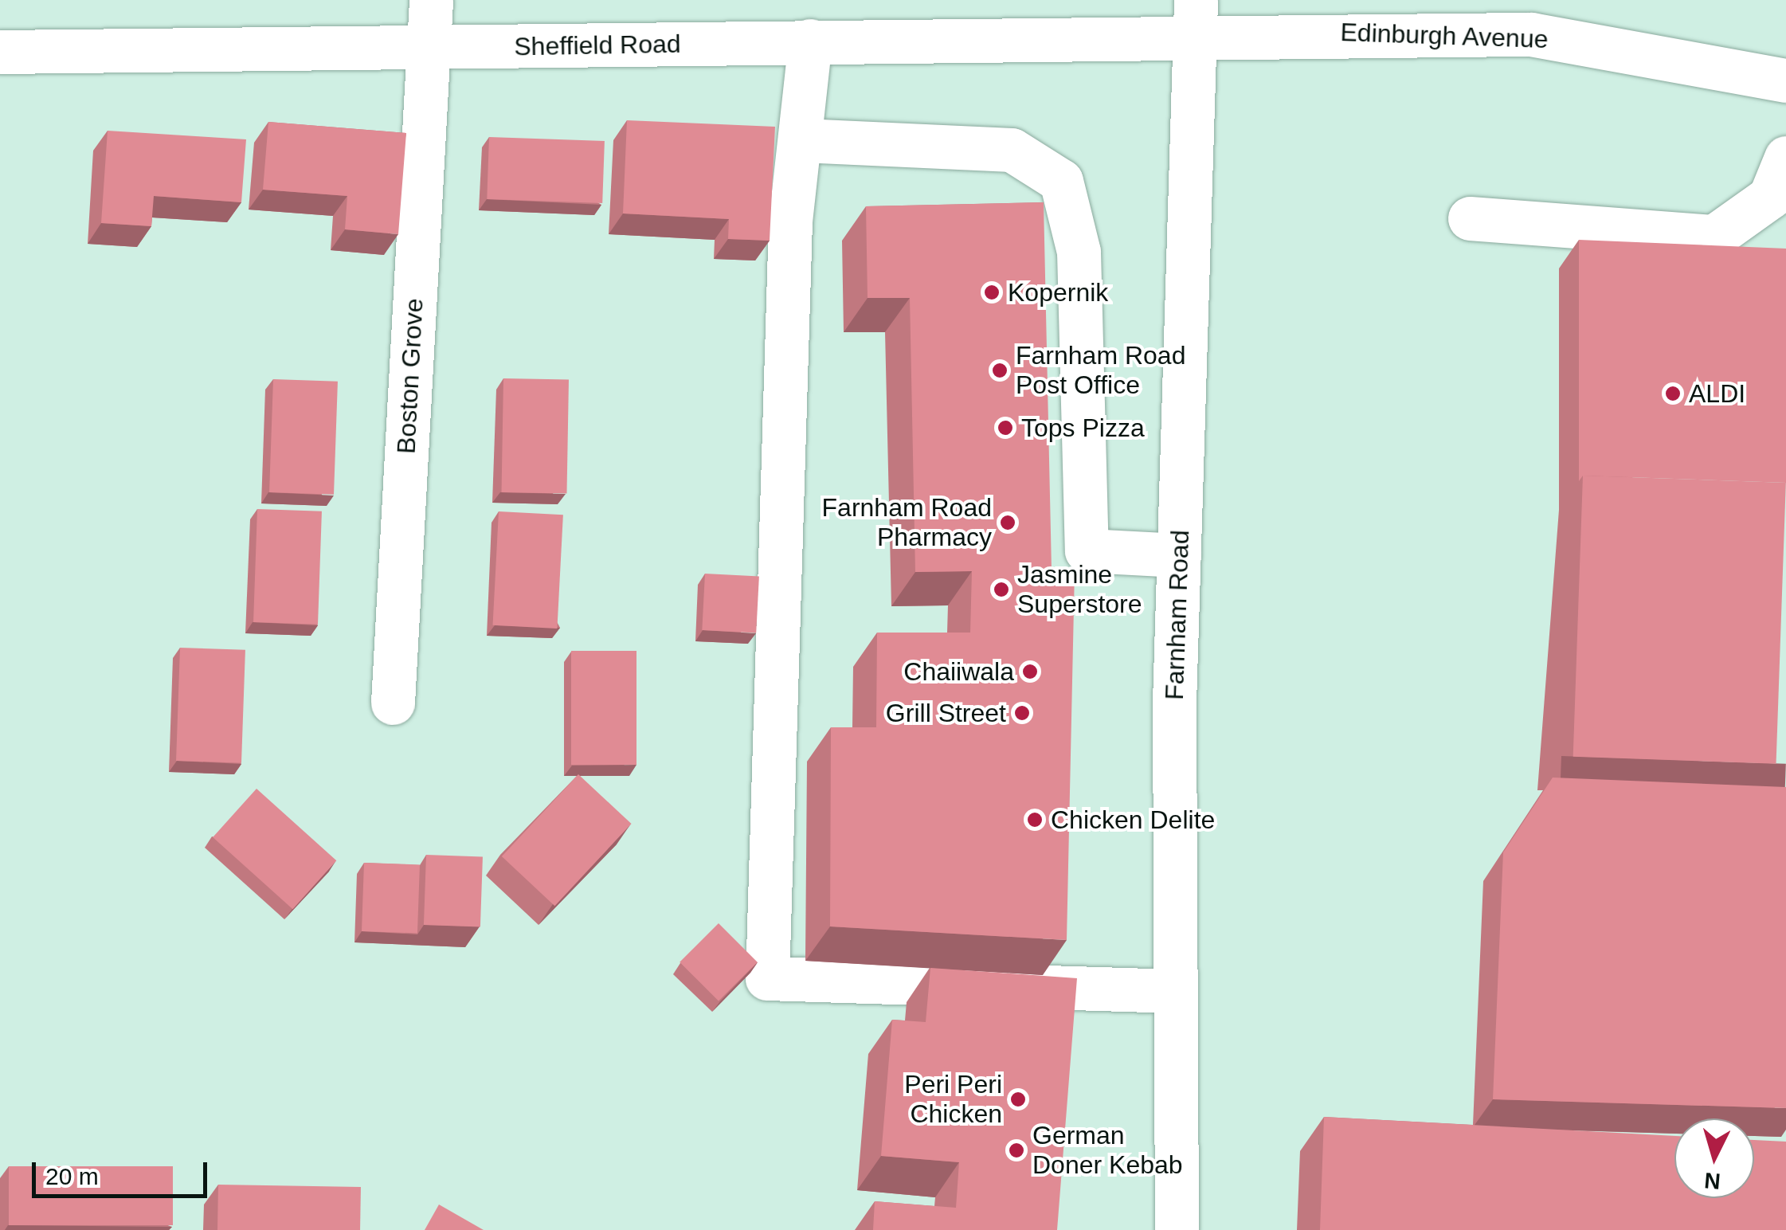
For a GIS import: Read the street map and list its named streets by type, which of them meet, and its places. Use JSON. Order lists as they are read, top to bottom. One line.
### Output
{"streets":{"street":["Edinburgh Avenue","Sheffield Road","Boston Grove","Farnham Road"]},"crossings":[["Edinburgh Avenue","Sheffield Road"],["Edinburgh Avenue","Farnham Road"],["Sheffield Road","Boston Grove"],["Sheffield Road","Farnham Road"]],"places":["Kopernik","Farnham Road Post Office","ALDI","Tops Pizza","Farnham Road Pharmacy","Jasmine Superstore","Chaiiwala","Grill Street","Chicken Delite","Peri Peri Chicken","German Doner Kebab"],"scale_bar":"20 m","north":"bottom"}
